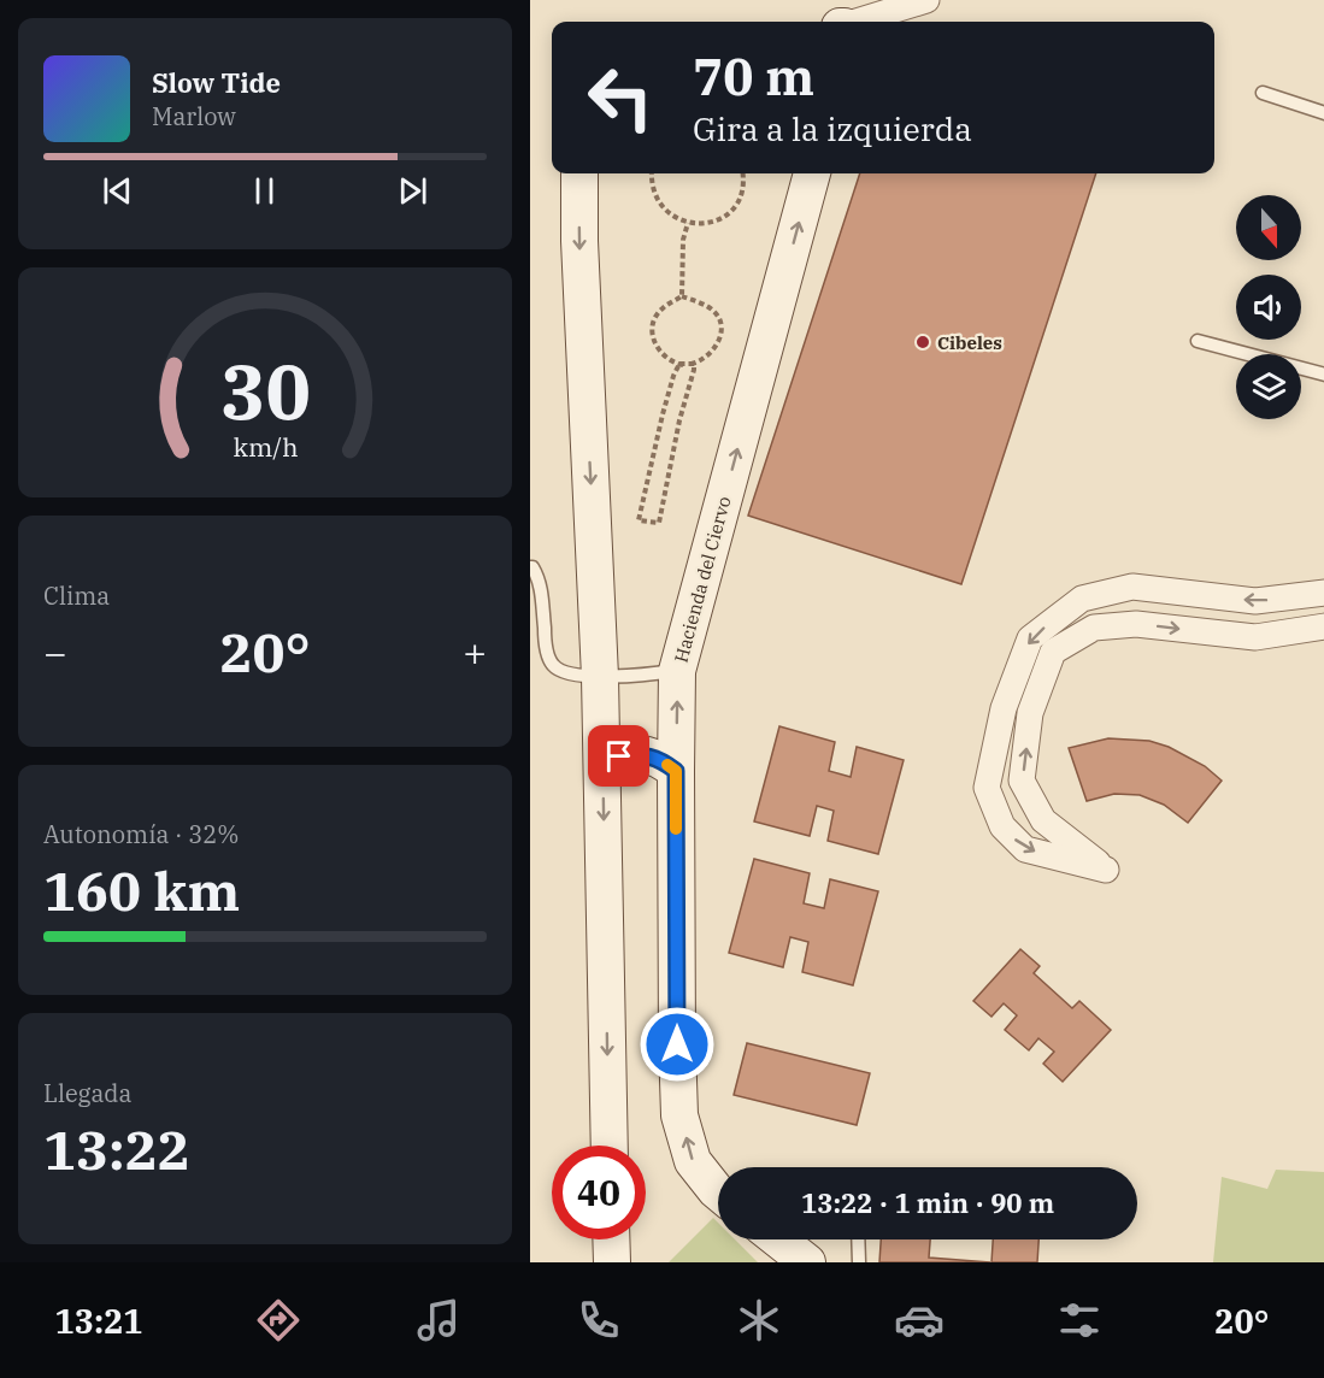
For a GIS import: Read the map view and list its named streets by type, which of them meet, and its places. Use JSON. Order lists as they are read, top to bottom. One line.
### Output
{"streets":{"street":["Hacienda del Ciervo"]},"places":["Cibeles"],"north":"bottom","page":{"turn":["70 m","Gira a la izquierda"],"song":["Slow Tide","Marlow"],"tile":["Clima",["Autonomía · 32%","160 km"],["Llegada","13:22"]],"heat":["−","20°","+"],"limit":"40","trip":"13:22 · 1 min · 90 m","tabs":["13:21","20°"],"gauge":["30","km/h"]}}
